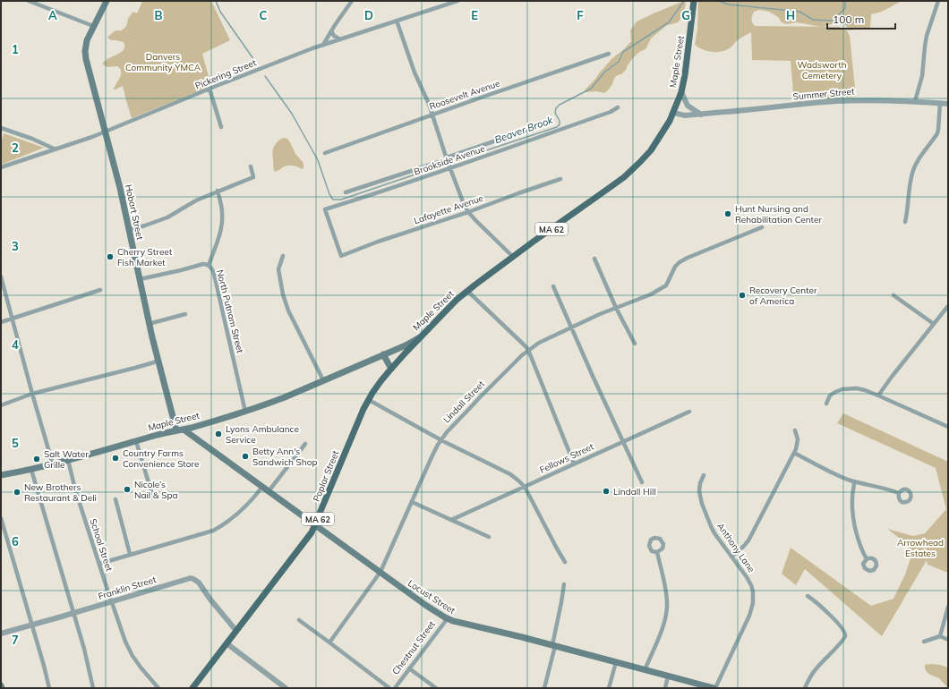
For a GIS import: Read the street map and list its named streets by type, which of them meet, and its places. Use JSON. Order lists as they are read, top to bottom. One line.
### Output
{"streets":{"main road":["Maple Street","Hobart Street","MA 62","Poplar Street","Locust Street"],"street":["Pickering Street","Summer Street","Roosevelt Avenue","Brookside Avenue","Lafayette Avenue","North Putnam Street","Lindall Street","Fellows Street","School Street","Anthony Lane","Franklin Street","Chestnut Street"]},"crossings":[["Maple Street","Summer Street"],["Maple Street","Hobart Street"],["Maple Street","North Putnam Street"],["Maple Street","Poplar Street"],["Maple Street","School Street"],["Maple Street","Locust Street"],["Pickering Street","Hobart Street"],["Brookside Avenue","Lafayette Avenue"],["Hobart Street","North Putnam Street"],["Lindall Street","Locust Street"],["Poplar Street","Franklin Street"],["Poplar Street","Locust Street"],["School Street","Franklin Street"],["Anthony Lane","Locust Street"],["Locust Street","Chestnut Street"]],"water":["Beaver Brook"],"parks":["Danvers Community YMCA","Wadsworth Cemetery","Arrowhead Estates"],"places":["Hunt Nursing and Rehabilitation Center","Cherry Street Fish Market","Recovery Center of America","Lyons Ambulance Service","Betty Ann's Sandwich Shop","Country Farms Convenience Store","Salt Water Grille","Nicole’s Nail & Spa","Lindall Hill","New Brothers Restaurant & Deli"],"scale_bar":"100 m","grid":{"columns":["A","B","C","D","E","F","G","H"],"rows":["1","2","3","4","5","6","7"]}}
